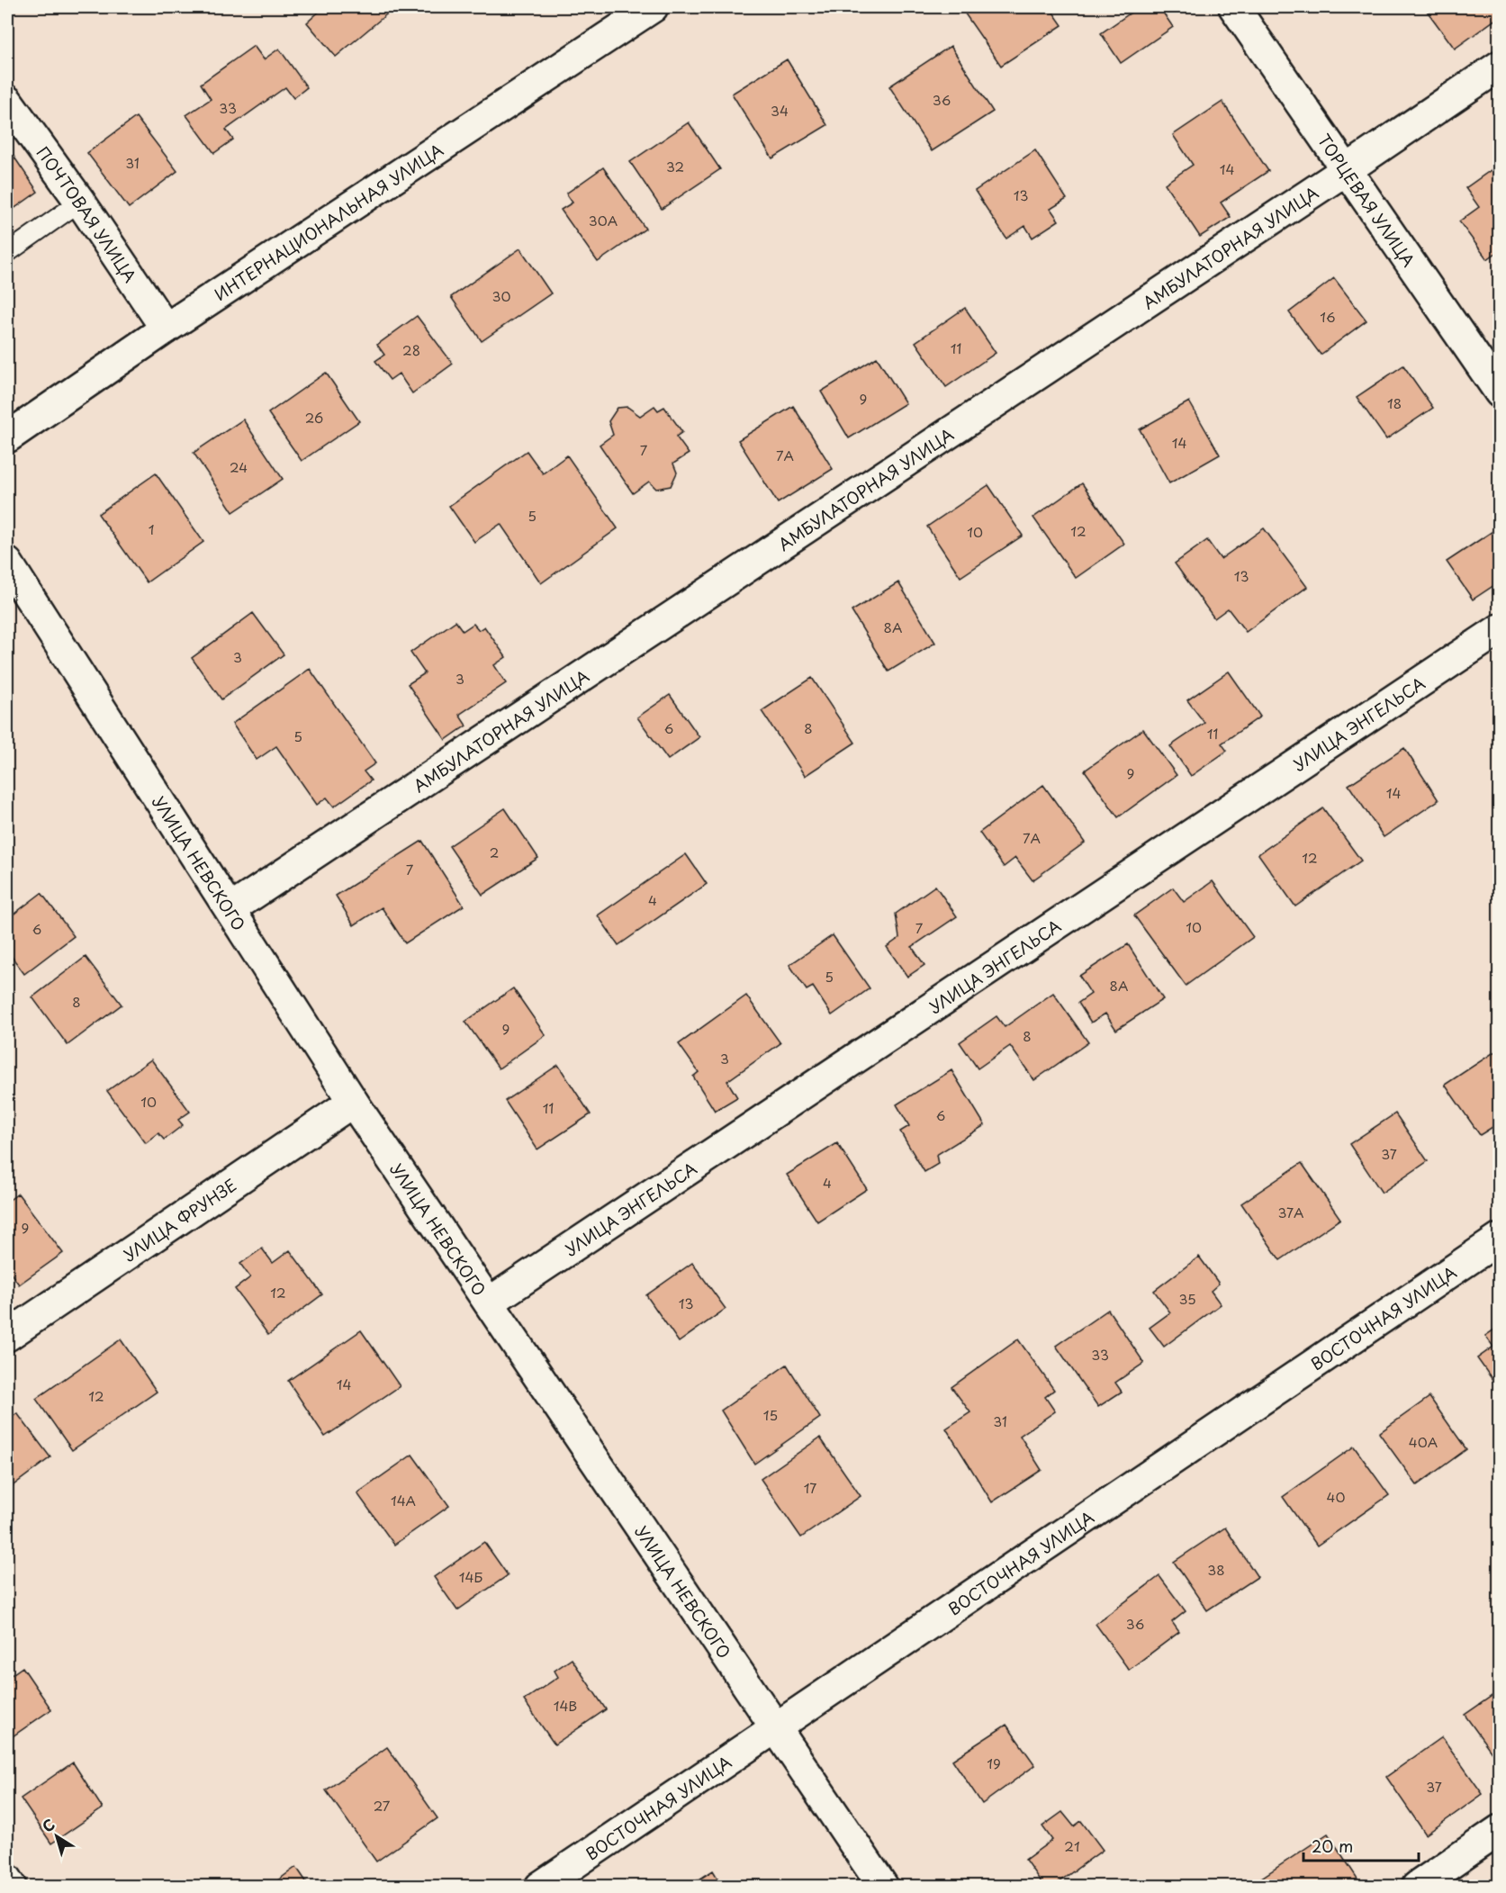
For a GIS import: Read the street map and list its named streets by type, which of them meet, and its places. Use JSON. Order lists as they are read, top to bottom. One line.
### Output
{"streets":{"street":["ТОРЦЕВАЯ УЛИЦА","ПОЧТОВАЯ УЛИЦА","ИНТЕРНАЦИОНАЛЬНАЯ УЛИЦА","АМБУЛАТОРНАЯ УЛИЦА","УЛИЦА ЭНГЕЛЬСА","УЛИЦА НЕВСКОГО","УЛИЦА ФРУНЗЕ","ВОСТОЧНАЯ УЛИЦА"]},"crossings":[["ТОРЦЕВАЯ УЛИЦА","АМБУЛАТОРНАЯ УЛИЦА"],["ПОЧТОВАЯ УЛИЦА","ИНТЕРНАЦИОНАЛЬНАЯ УЛИЦА"],["АМБУЛАТОРНАЯ УЛИЦА","УЛИЦА НЕВСКОГО"],["УЛИЦА ЭНГЕЛЬСА","УЛИЦА НЕВСКОГО"],["УЛИЦА НЕВСКОГО","УЛИЦА ФРУНЗЕ"],["УЛИЦА НЕВСКОГО","ВОСТОЧНАЯ УЛИЦА"]],"house_numbers":["36","33","34","31","32","14","13","30А","30","16","11","28","9","18","26","14","7","7А","24","5","1","12","10","13","8А","3","3","6","8","11","5","9","14","7А","2","12","7","4","10","7","6","5","8А","8","9","8","3","10","11","6","37","4","37А","9","12","35","13","33","14","12","15","31","40А","17","40","14А","38","14Б","36","14В","19","37","27","21"],"scale_bar":"20 m","north":"top left"}
